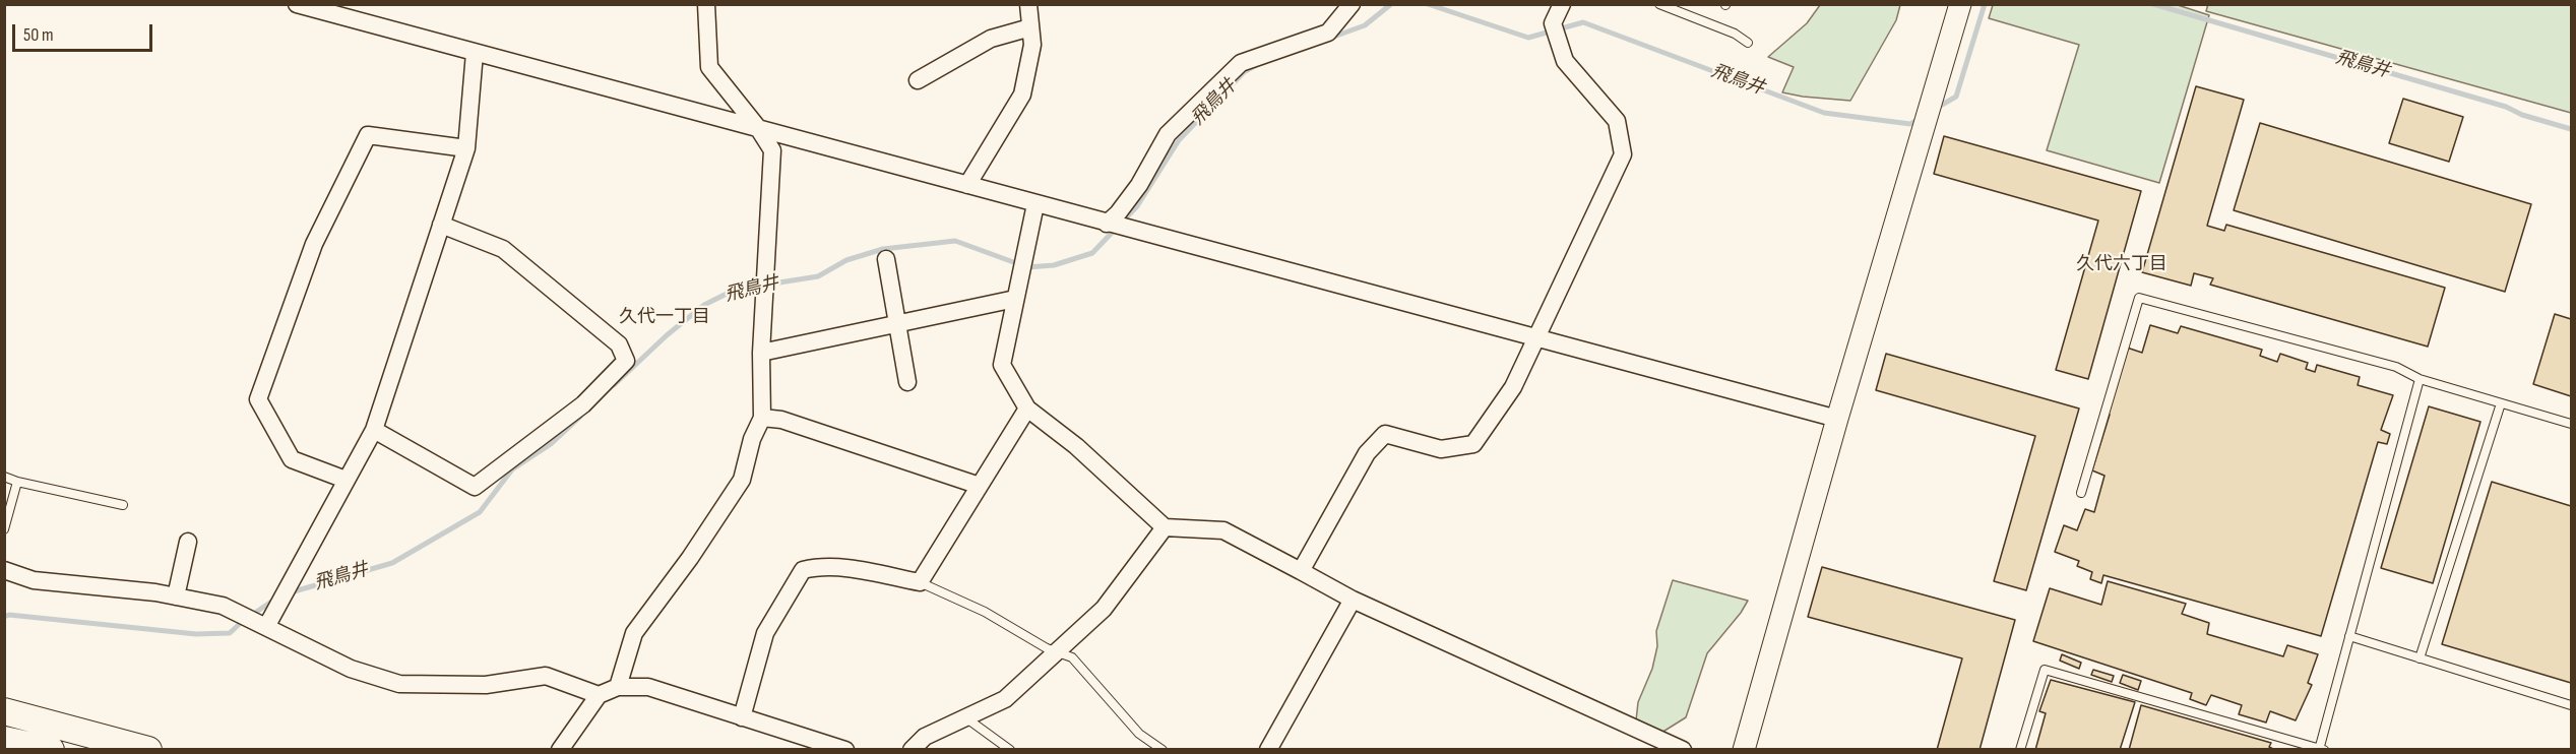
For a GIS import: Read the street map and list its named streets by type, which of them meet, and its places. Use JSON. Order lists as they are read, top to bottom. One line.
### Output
{"districts":["久代六丁目","久代一丁目"],"water":["飛鳥井"],"scale_bar":"50 m"}
